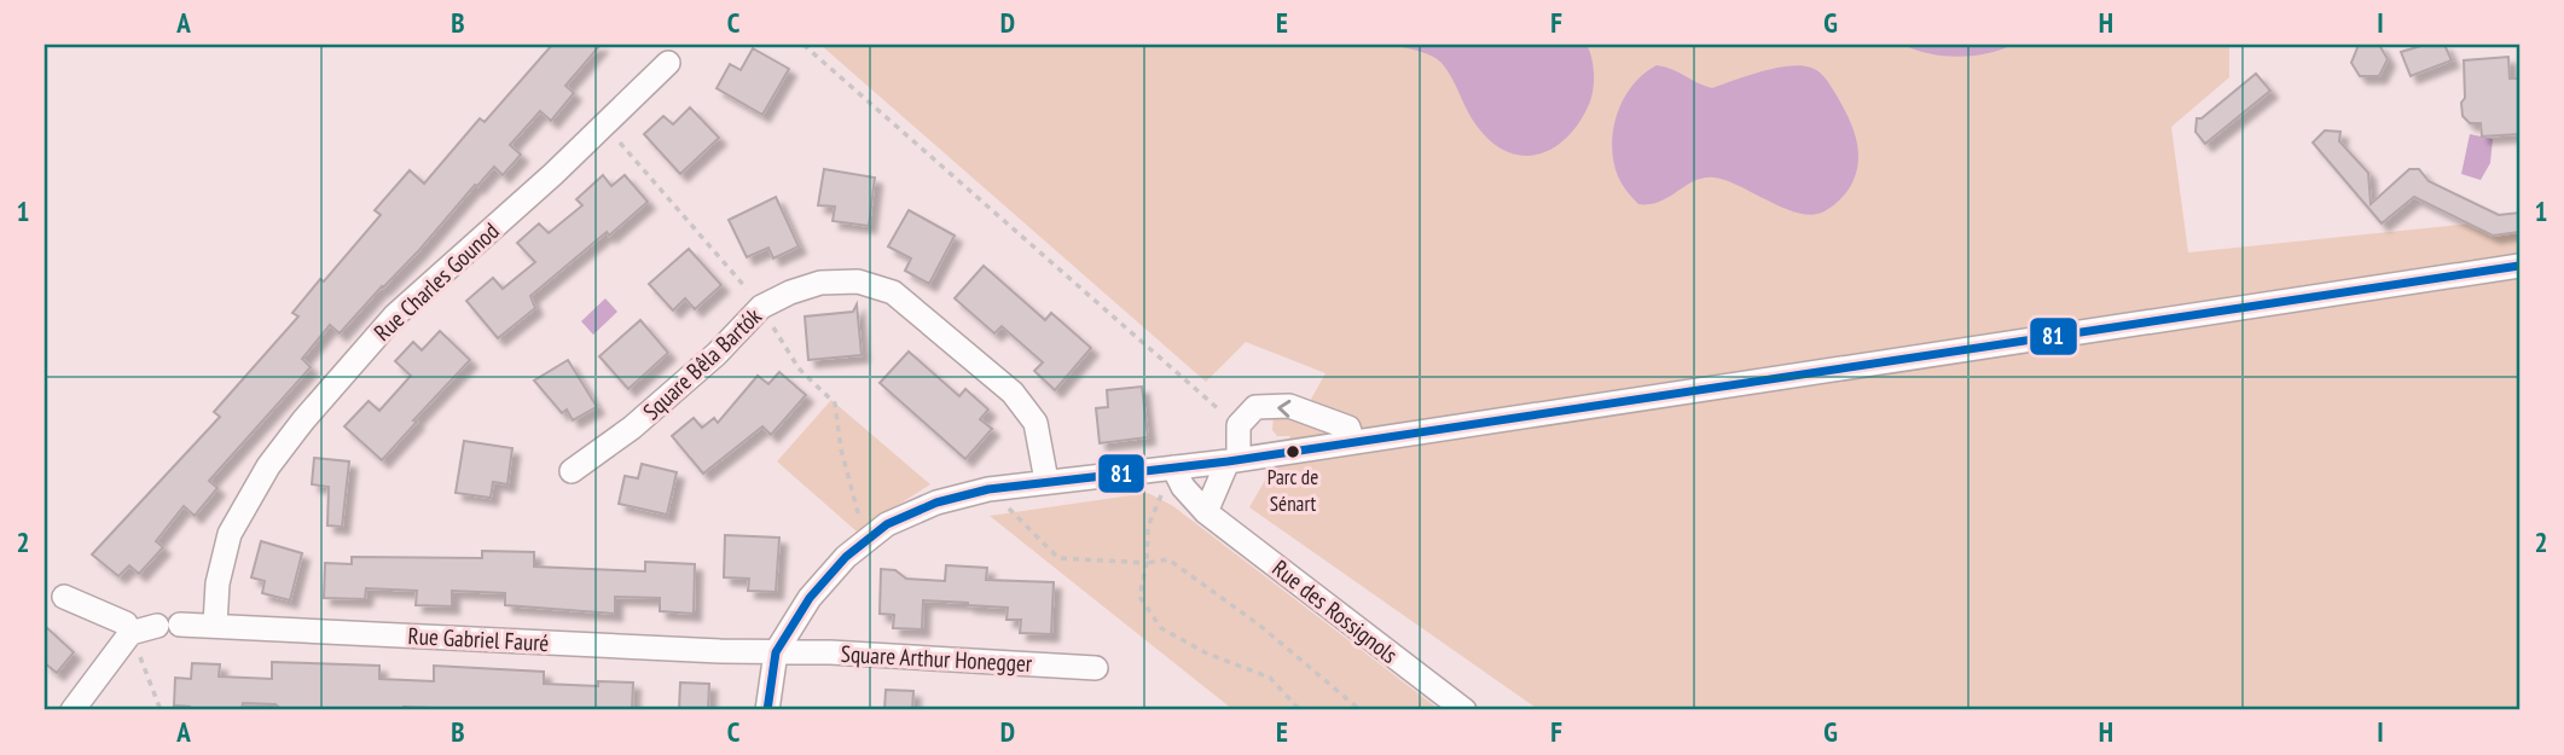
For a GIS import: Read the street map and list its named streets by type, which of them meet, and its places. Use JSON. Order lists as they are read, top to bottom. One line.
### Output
{"streets":{"street":["Rue Charles Gounod","Square Bêla Bartók","Rue des Rossignols","Rue Gabriel Fauré","Square Arthur Honegger"]},"crossings":[["Rue Charles Gounod","Rue Gabriel Fauré"],["Rue Gabriel Fauré","Square Arthur Honegger"]],"places":["Parc de Sénart"],"lines":["transit line 81"],"grid":{"columns":["A","B","C","D","E","F","G","H","I"],"rows":["1","2"]}}
